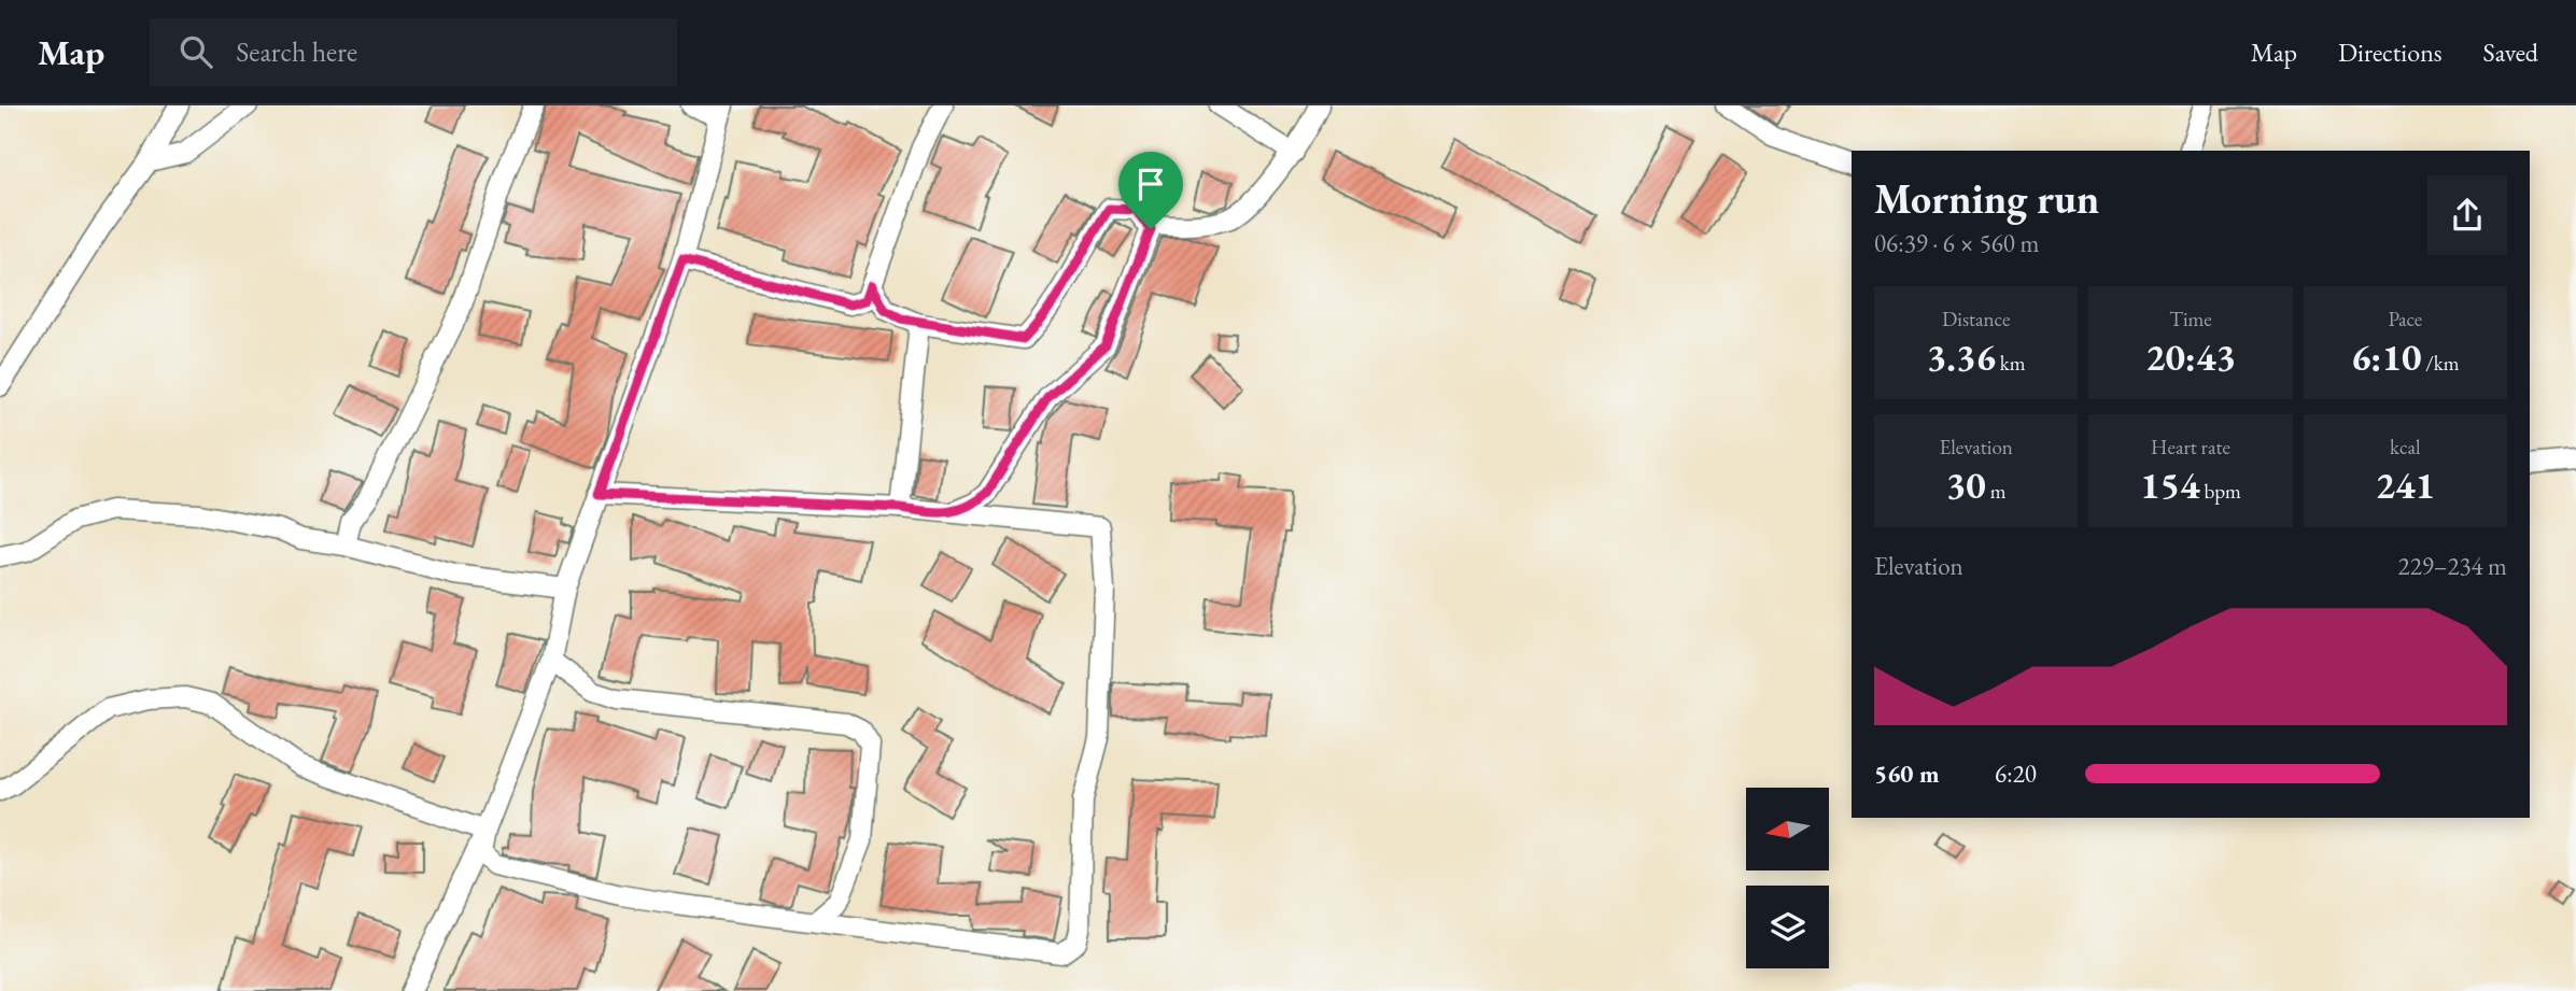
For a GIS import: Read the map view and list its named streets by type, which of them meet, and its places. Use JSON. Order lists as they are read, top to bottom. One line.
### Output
{"north":"left","page":{"header":"Map","search":"Search here","nav":["Map","Directions","Saved"],"heading":["Morning run","06:39 · 6 × 560 m"],"stats":[["Distance","3.36 km"],["Time","20:43"],["Pace","6:10 /km"],["Elevation","30 m"],["Heart rate","154 bpm"],["kcal","241"]],"chart":["Elevation","229–234 m"],"list":[{"name":"560 m","note":"6:20"}]}}
